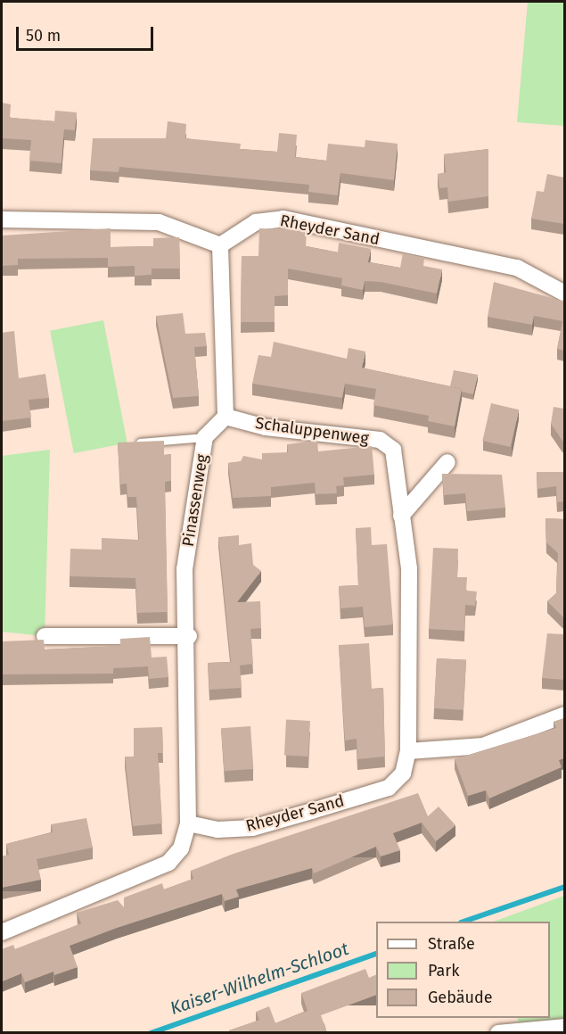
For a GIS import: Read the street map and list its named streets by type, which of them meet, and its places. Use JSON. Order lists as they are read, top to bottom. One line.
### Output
{"streets":{"street":["Rheyder Sand","Schaluppenweg","Pinassenweg"]},"crossings":[["Rheyder Sand","Schaluppenweg"],["Rheyder Sand","Pinassenweg"],["Schaluppenweg","Pinassenweg"]],"water":["Kaiser-Wilhelm-Schloot"],"legend":["Straße","Park","Gebäude"],"scale_bar":"50 m"}
